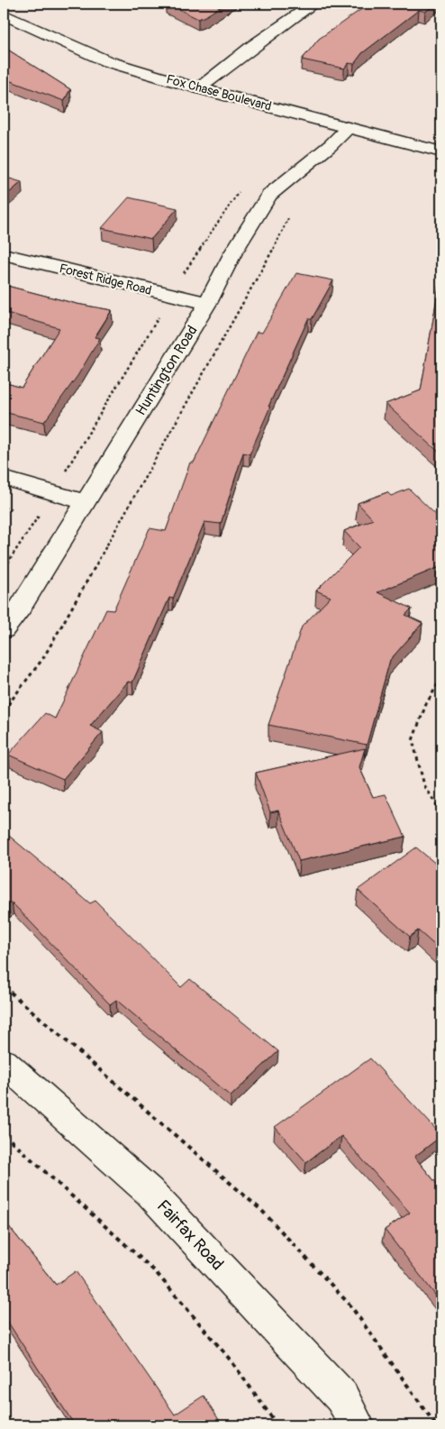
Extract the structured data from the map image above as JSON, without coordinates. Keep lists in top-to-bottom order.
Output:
{
  "streets": {
    "street": [
      "Fox Chase Boulevard",
      "Forest Ridge Road",
      "Huntington Road",
      "Fairfax Road"
    ]
  },
  "crossings": [
    ["Fox Chase Boulevard", "Huntington Road"],
    ["Forest Ridge Road", "Huntington Road"]
  ]
}
